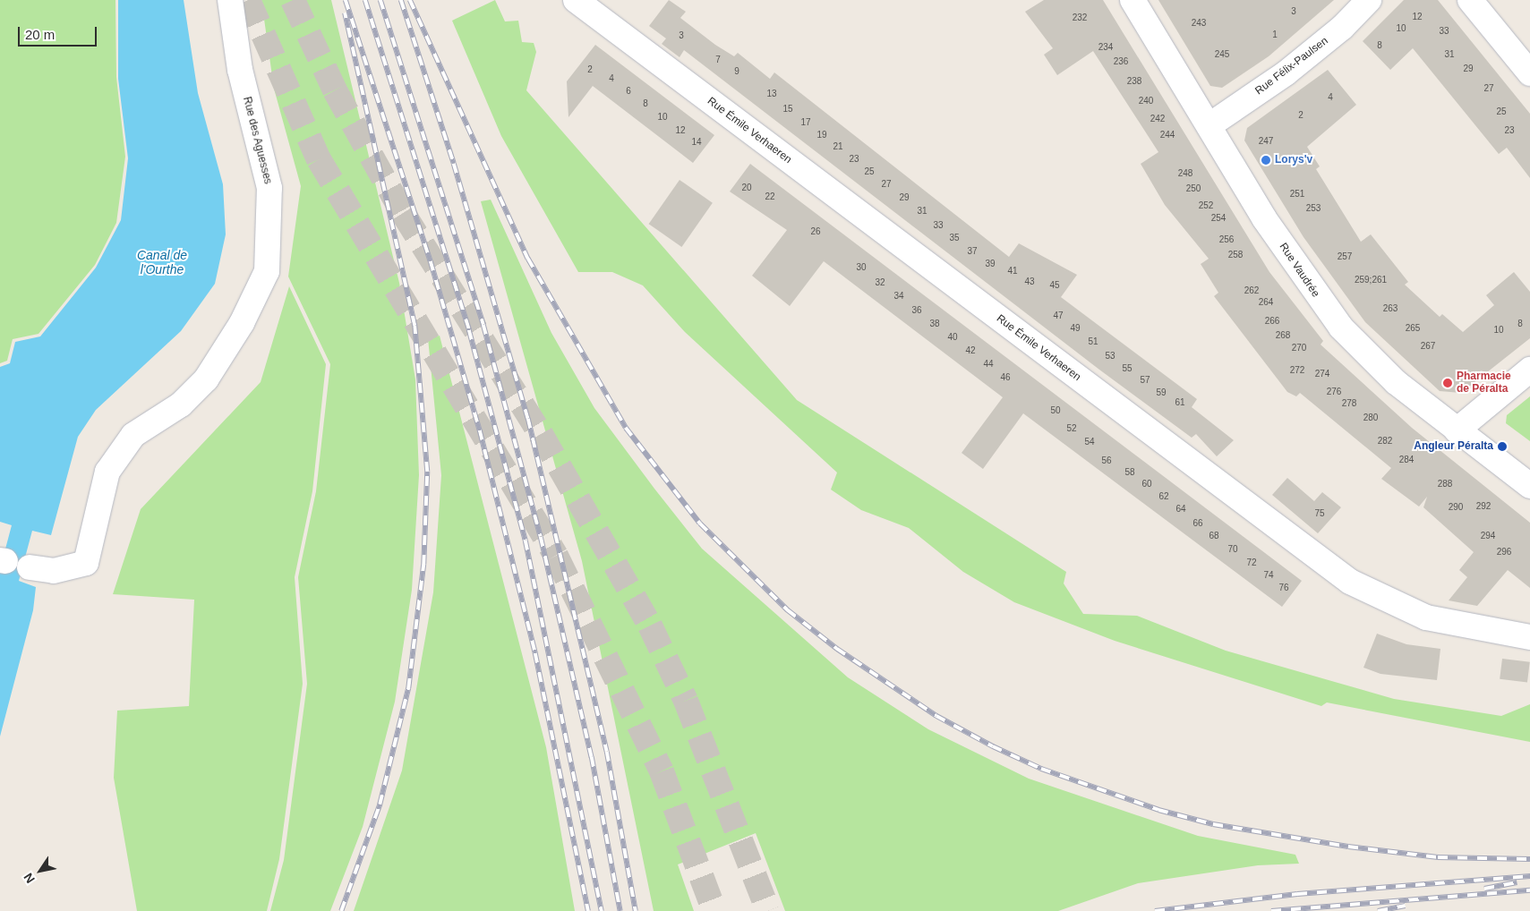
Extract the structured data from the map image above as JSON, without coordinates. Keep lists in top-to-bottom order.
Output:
{
  "streets": {
    "street": [
      "Rue Félix-Paulsen",
      "Rue Émile Verhaeren",
      "Rue des Aguesses",
      "Rue Vaudrée"
    ]
  },
  "crossings": [
    ["Rue Félix-Paulsen", "Rue Vaudrée"]
  ],
  "water": ["Canal de l'Ourthe"],
  "places": ["Lorys'v", "Pharmacie de Péralta", "Angleur Péralta"],
  "house_numbers": [
    "3",
    "12",
    "232",
    "243",
    "10",
    "33",
    "1",
    "3",
    "8",
    "234",
    "245",
    "31",
    "7",
    "236",
    "29",
    "2",
    "9",
    "4",
    "238",
    "27",
    "6",
    "13",
    "4",
    "240",
    "8",
    "15",
    "25",
    "2",
    "10",
    "242",
    "17",
    "12",
    "23",
    "19",
    "244",
    "247",
    "14",
    "21",
    "23",
    "25",
    "248",
    "27",
    "20",
    "250",
    "251",
    "22",
    "29",
    "252",
    "253",
    "31",
    "254",
    "33",
    "26",
    "35",
    "256",
    "37",
    "258",
    "257",
    "39",
    "30",
    "41",
    "259;261",
    "43",
    "32",
    "45",
    "262",
    "34",
    "264",
    "263",
    "36",
    "47",
    "266",
    "38",
    "8",
    "49",
    "265",
    "10",
    "268",
    "40",
    "51",
    "267",
    "270",
    "42",
    "53",
    "44",
    "55",
    "272",
    "274",
    "46",
    "57",
    "276",
    "59",
    "61",
    "278",
    "50",
    "280",
    "52",
    "282",
    "54",
    "284",
    "56",
    "58",
    "60",
    "288",
    "62",
    "292",
    "290",
    "64",
    "75",
    "66",
    "68",
    "294",
    "70",
    "296",
    "72",
    "74",
    "76"
  ],
  "scale_bar": "20 m",
  "north": "bottom left"
}
